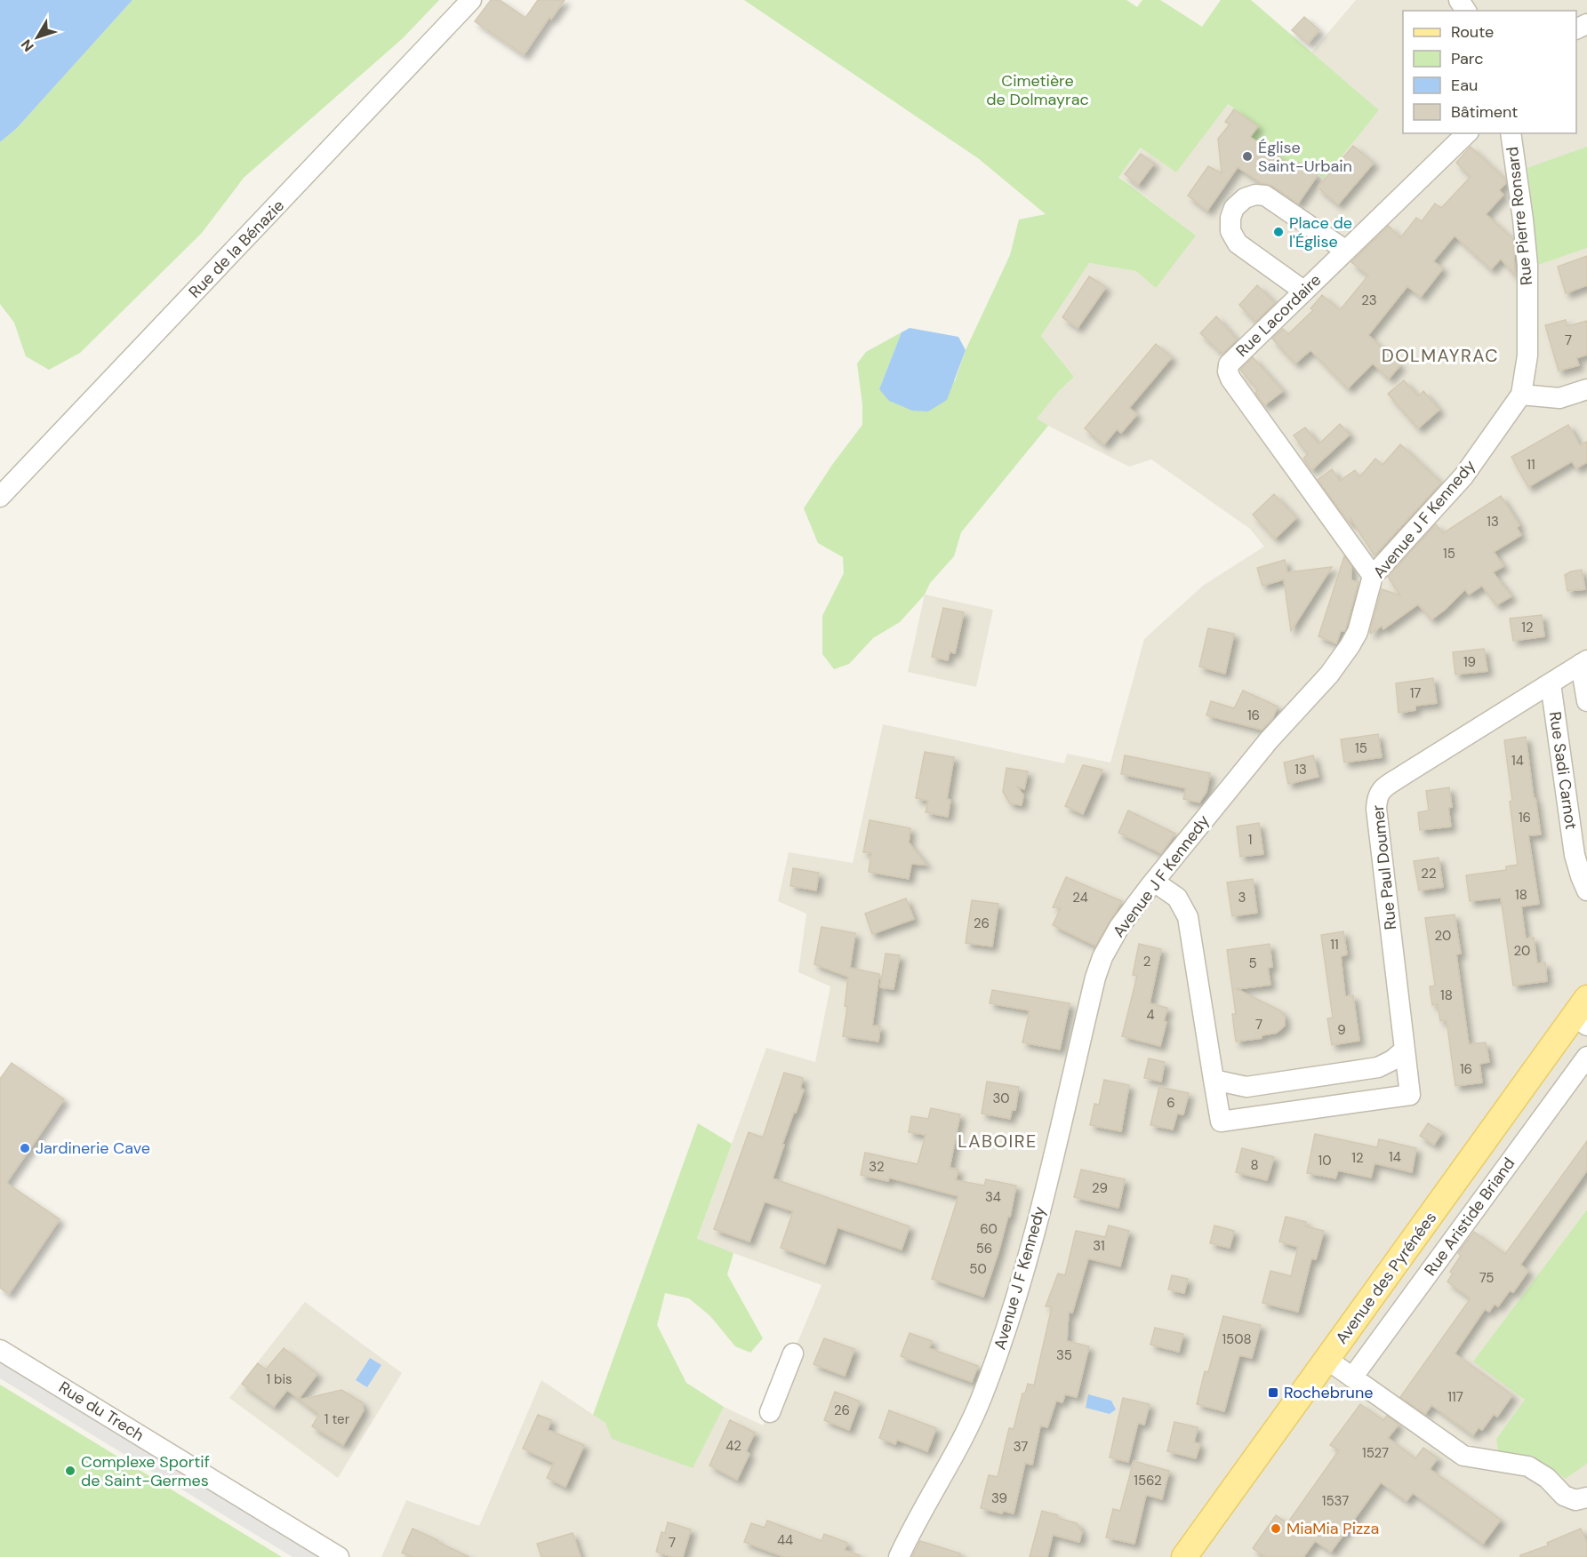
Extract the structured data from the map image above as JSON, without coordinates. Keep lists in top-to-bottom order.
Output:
{
  "streets": {
    "main road": ["Avenue des Pyrénées"],
    "street": [
      "Rue Pierre Ronsard",
      "Rue de la Bénazie",
      "Rue Lacordaire",
      "Avenue J F Kennedy",
      "Rue Sadi Carnot",
      "Rue Paul Doumer",
      "Rue Aristide Briand",
      "Rue du Trech"
    ]
  },
  "crossings": [
    ["Rue Pierre Ronsard", "Avenue J F Kennedy"],
    ["Rue Lacordaire", "Avenue J F Kennedy"],
    ["Avenue J F Kennedy", "Rue Paul Doumer"],
    ["Rue Sadi Carnot", "Rue Paul Doumer"]
  ],
  "districts": ["DOLMAYRAC", "LABOIRE"],
  "parks": ["Cimetière de Dolmayrac"],
  "places": {
    "other": [
      "Église Saint-Urbain",
      "Place de l'Église",
      "Jardinerie Cave",
      "Complexe Sportif de Saint-Germes",
      "MiaMia Pizza"
    ],
    "transit": ["Rochebrune"]
  },
  "house_numbers": [
    "23",
    "7",
    "11",
    "13",
    "15",
    "12",
    "19",
    "17",
    "16",
    "15",
    "14",
    "13",
    "16",
    "1",
    "22",
    "18",
    "24",
    "3",
    "26",
    "20",
    "11",
    "20",
    "2",
    "5",
    "18",
    "4",
    "7",
    "9",
    "16",
    "30",
    "6",
    "14",
    "12",
    "10",
    "8",
    "32",
    "29",
    "34",
    "60",
    "31",
    "56",
    "50",
    "75",
    "1508",
    "35",
    "1 bis",
    "117",
    "26",
    "1 ter",
    "42",
    "37",
    "1527",
    "1562",
    "39",
    "1537",
    "44",
    "7"
  ],
  "legend": [
    "Route",
    "Parc",
    "Eau",
    "Bâtiment"
  ],
  "north": "bottom left"
}
